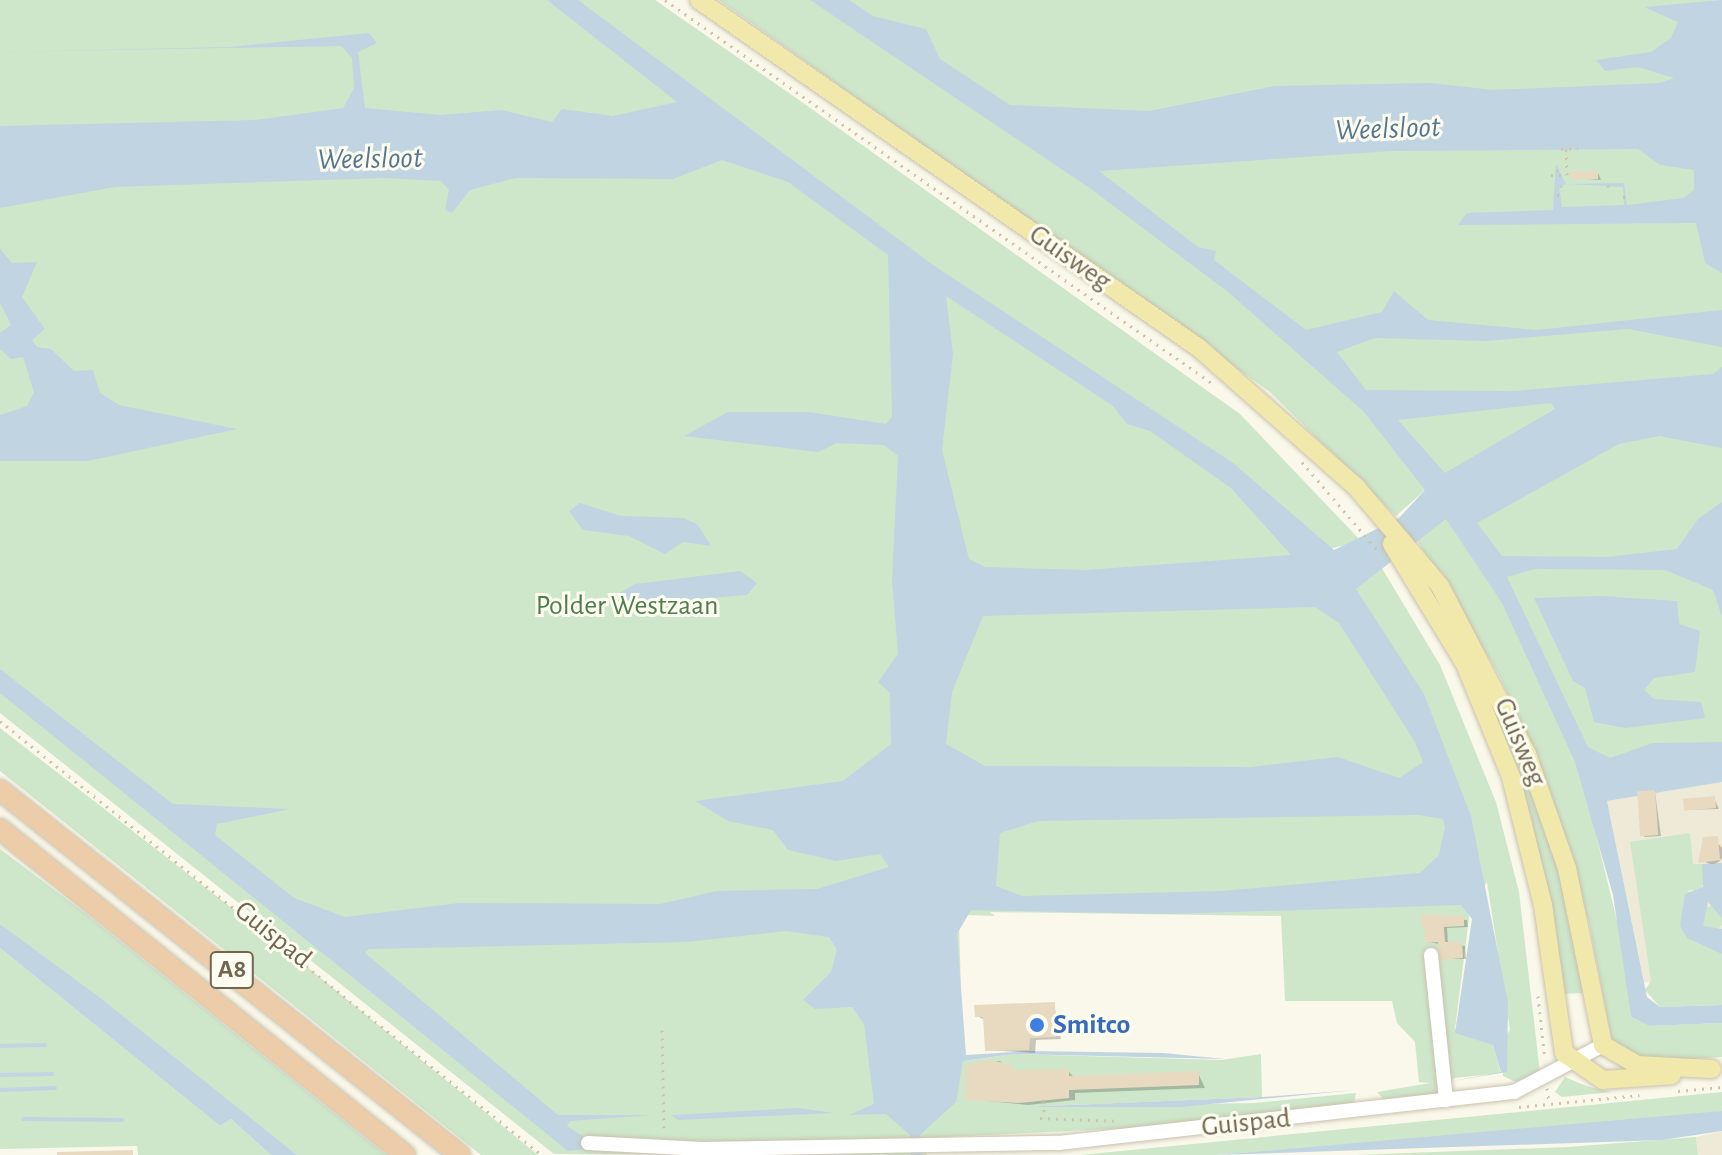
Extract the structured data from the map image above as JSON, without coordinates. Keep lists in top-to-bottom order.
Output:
{
  "streets": {
    "highway": ["A8"],
    "main road": ["Guisweg"],
    "street": ["Guispad"]
  },
  "crossings": [
    ["Guisweg", "Guispad"]
  ],
  "water": ["Weelsloot"],
  "parks": ["Polder Westzaan"],
  "places": ["Smitco"]
}
